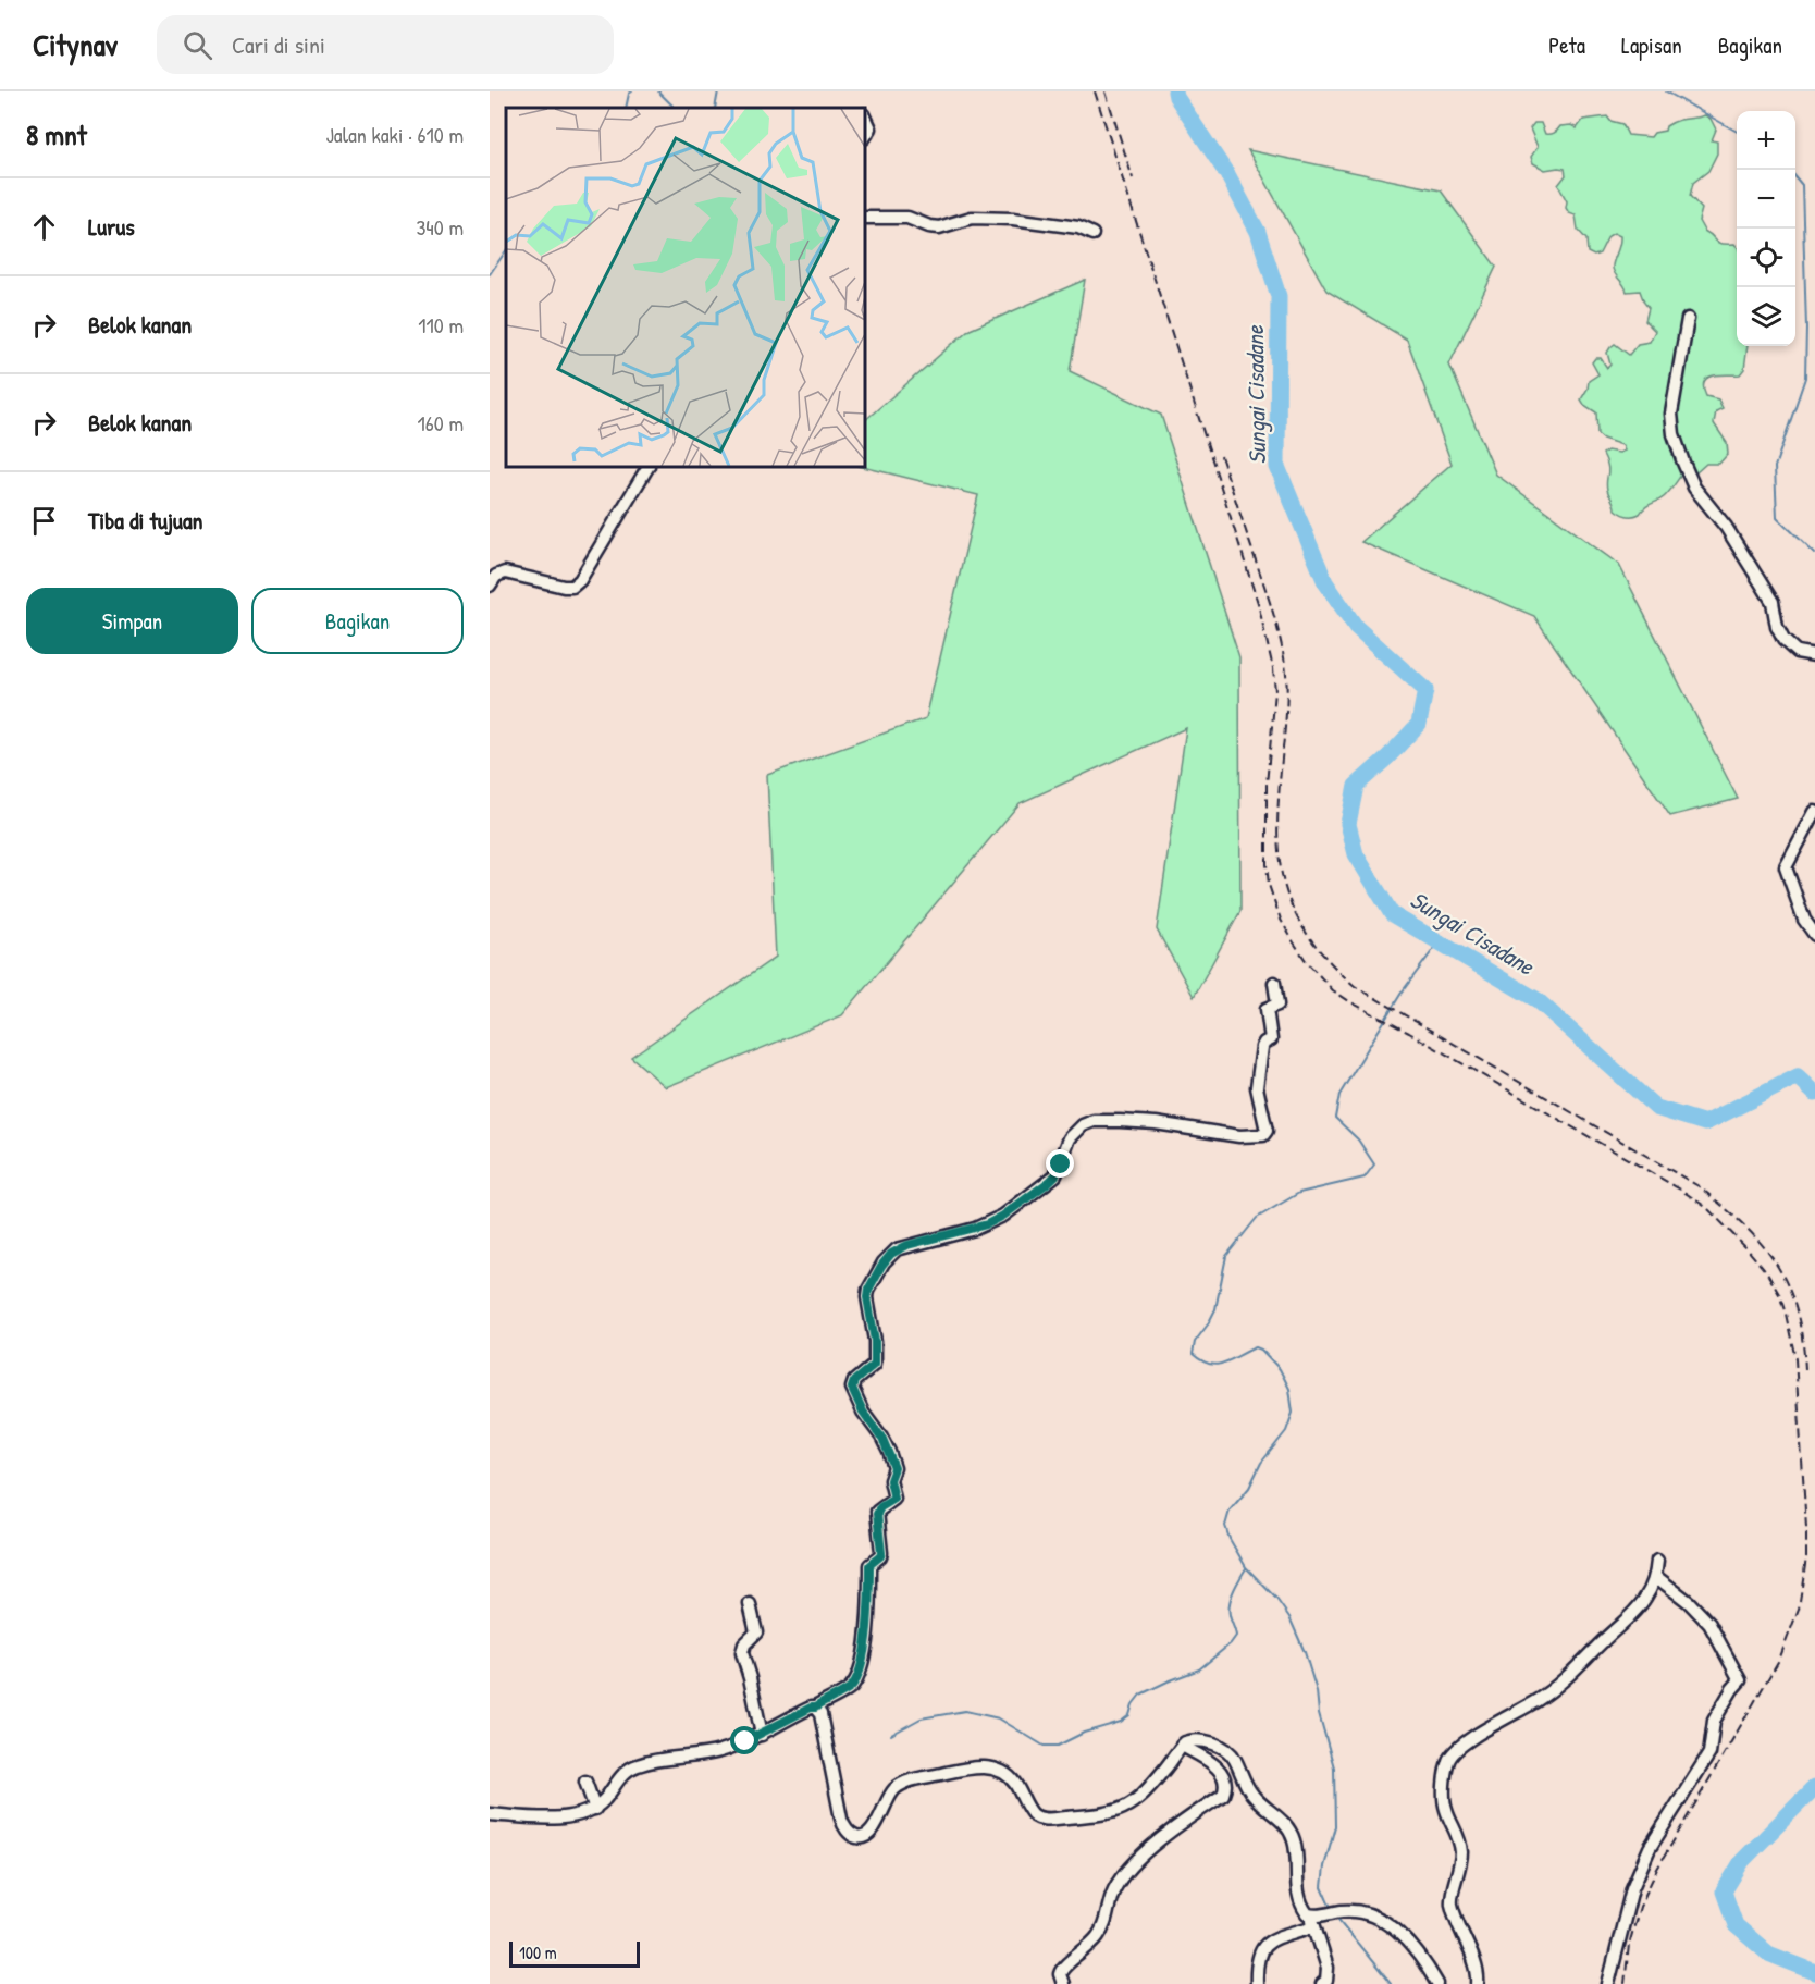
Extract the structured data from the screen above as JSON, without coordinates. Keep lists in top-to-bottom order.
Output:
{
  "water": ["Sungai Cisadane"],
  "scale_bar": "100 m",
  "page": {
    "header": "Citynav",
    "search": "Cari di sini",
    "nav": ["Peta", "Lapisan", "Bagikan"],
    "heading": ["8 mnt", "Jalan kaki · 610 m"],
    "map_buttons": ["+", "−"],
    "list": [
      ["Lurus", "340 m"],
      ["Belok kanan", "110 m"],
      ["Belok kanan", "160 m"],
      "Tiba di tujuan"
    ],
    "buttons": ["Simpan", "Bagikan"],
    "scale": "100 m"
  }
}
